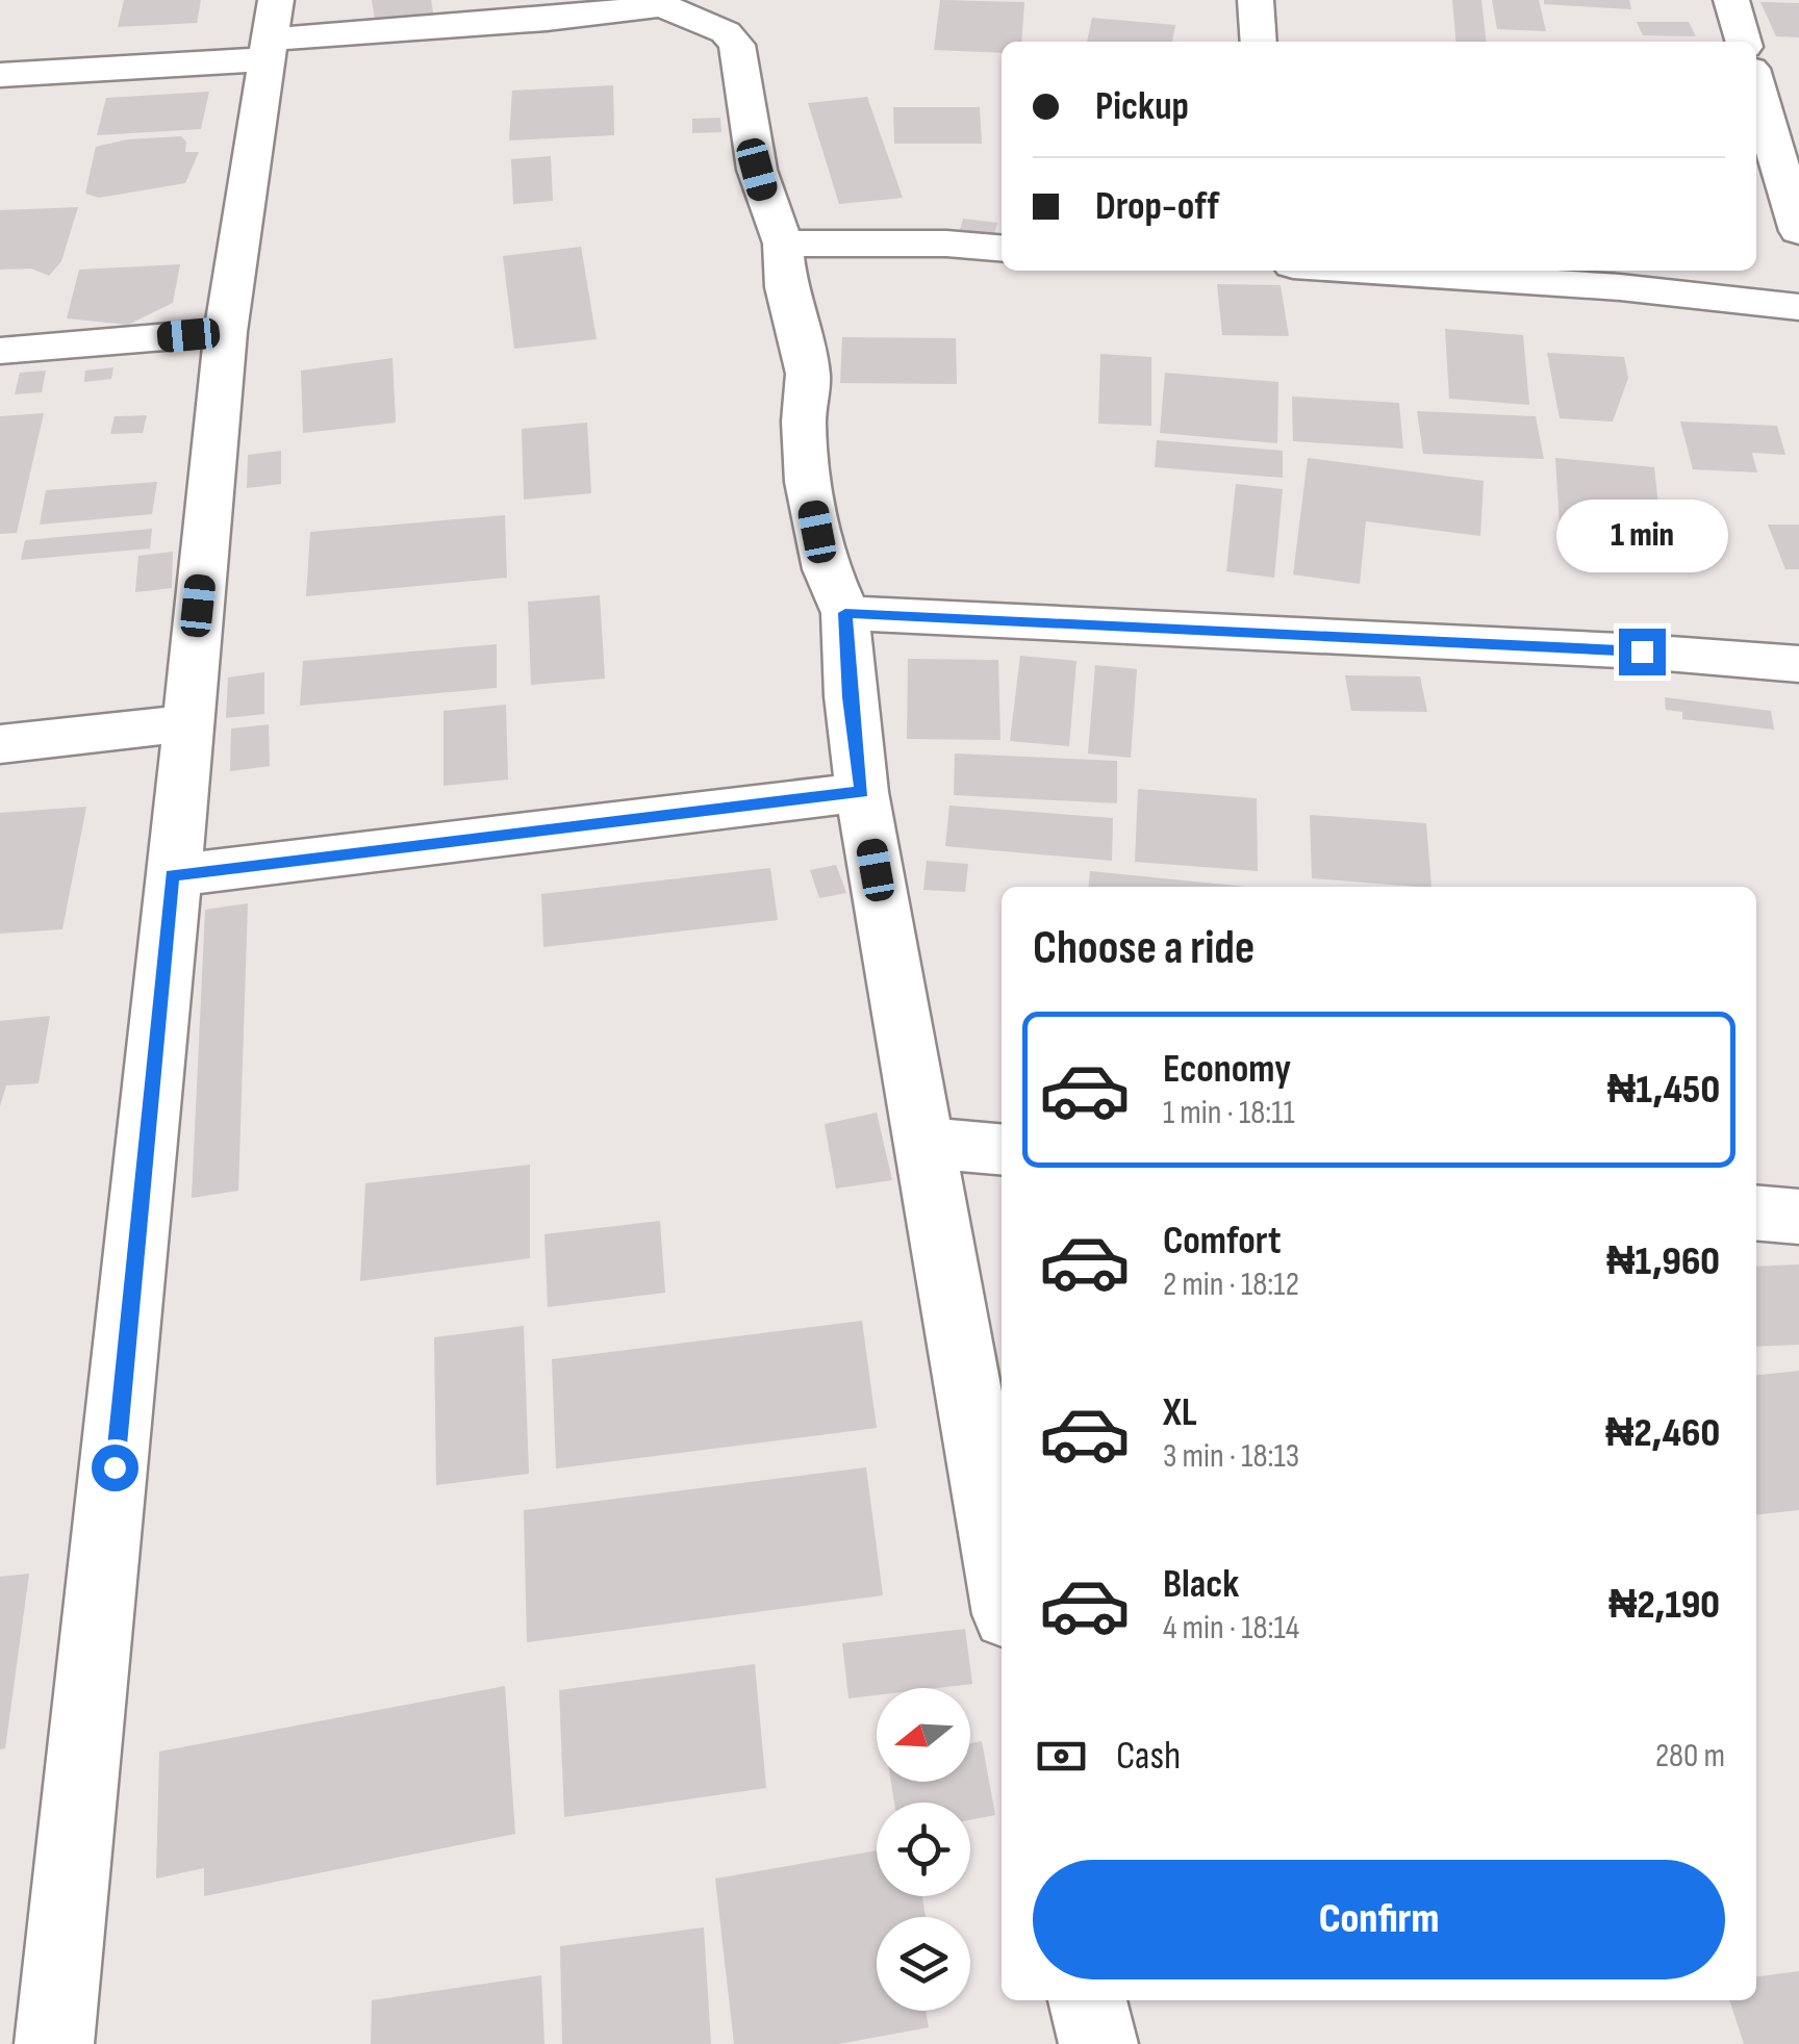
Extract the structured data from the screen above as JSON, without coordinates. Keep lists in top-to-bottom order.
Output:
{
  "north": "left",
  "page": {
    "banner": ["Pickup", "Drop-off"],
    "bubble": "1 min",
    "heading": "Choose a ride",
    "list": [
      {
        "name": "Economy",
        "note": "1 min · 18:11",
        "value": "₦1,450"
      },
      {
        "name": "Comfort",
        "note": "2 min · 18:12",
        "value": "₦1,960"
      },
      {
        "name": "XL",
        "note": "3 min · 18:13",
        "value": "₦2,460"
      },
      {
        "name": "Black",
        "note": "4 min · 18:14",
        "value": "₦2,190"
      }
    ],
    "pay": ["Cash", "280 m"],
    "buttons": "Confirm"
  }
}
